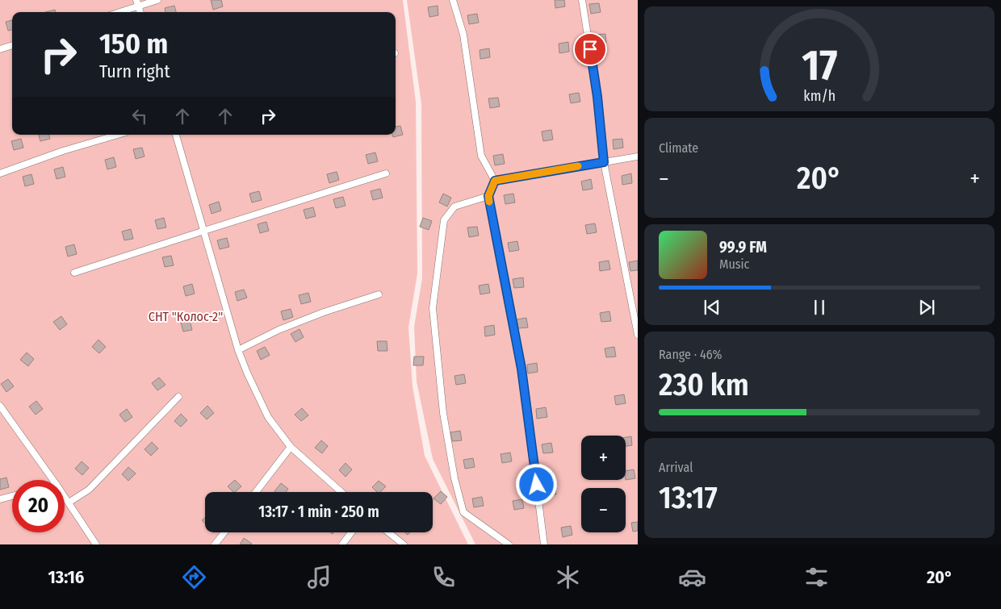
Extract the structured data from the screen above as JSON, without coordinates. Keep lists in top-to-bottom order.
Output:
{
  "parks": ["СНТ \"Колос-2\""],
  "page": {
    "turn": ["150 m", "Turn right"],
    "tile": [
      "Climate",
      ["Range · 46%", "230 km"],
      ["Arrival", "13:17"]
    ],
    "heat": ["−", "20°", "+"],
    "song": ["99.9 FM", "Music"],
    "map_buttons": ["+", "−"],
    "limit": "20",
    "trip": "13:17 · 1 min · 250 m",
    "tabs": ["13:16", "20°"],
    "gauge": ["17", "km/h"]
  }
}
